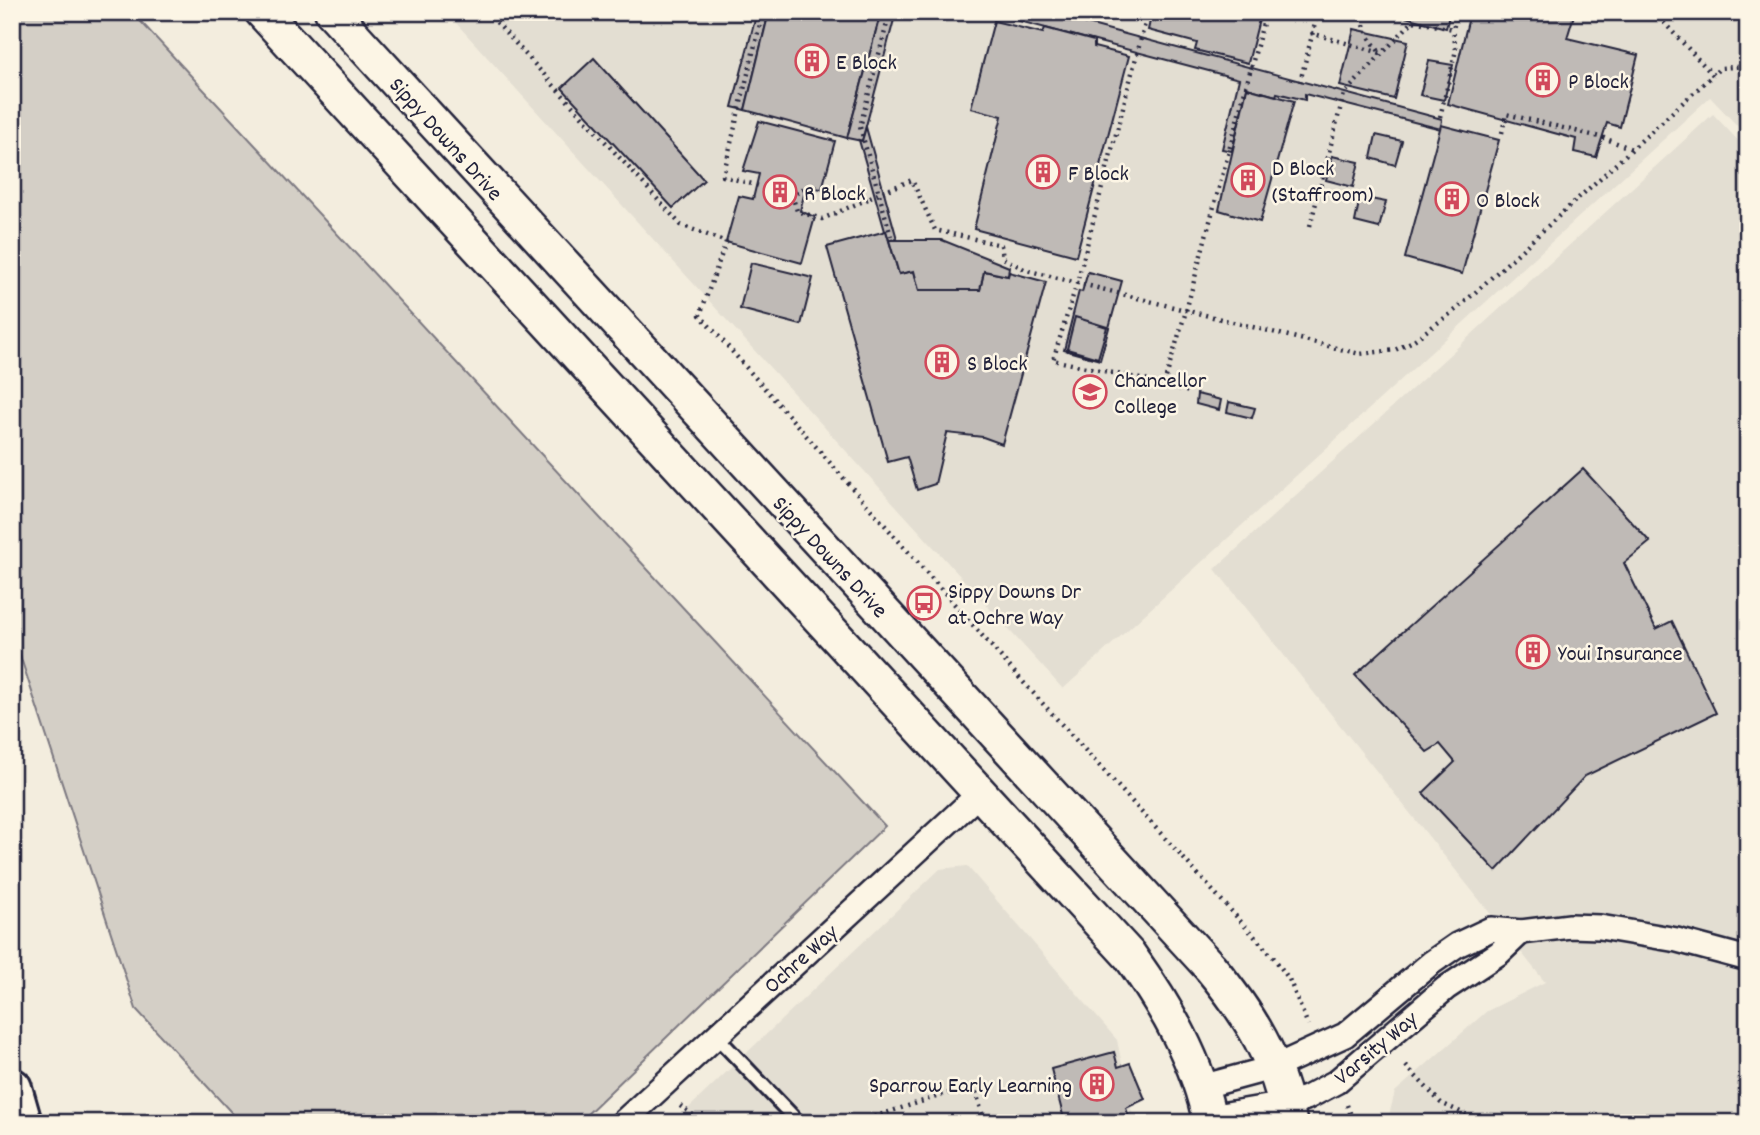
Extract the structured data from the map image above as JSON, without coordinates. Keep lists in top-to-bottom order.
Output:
{
  "streets": {
    "main road": ["Sippy Downs Drive"],
    "street": ["Ochre Way", "Varsity Way"]
  },
  "crossings": [
    ["Sippy Downs Drive", "Varsity Way"]
  ],
  "places": {
    "building": [
      "E Block",
      "P Block",
      "F Block",
      "D Block (Staffroom)",
      "R Block",
      "O Block",
      "S Block",
      "Youi Insurance",
      "Sparrow Early Learning"
    ],
    "school or university": ["Chancellor College"],
    "bus stop": ["Sippy Downs Dr at Ochre Way"]
  }
}
